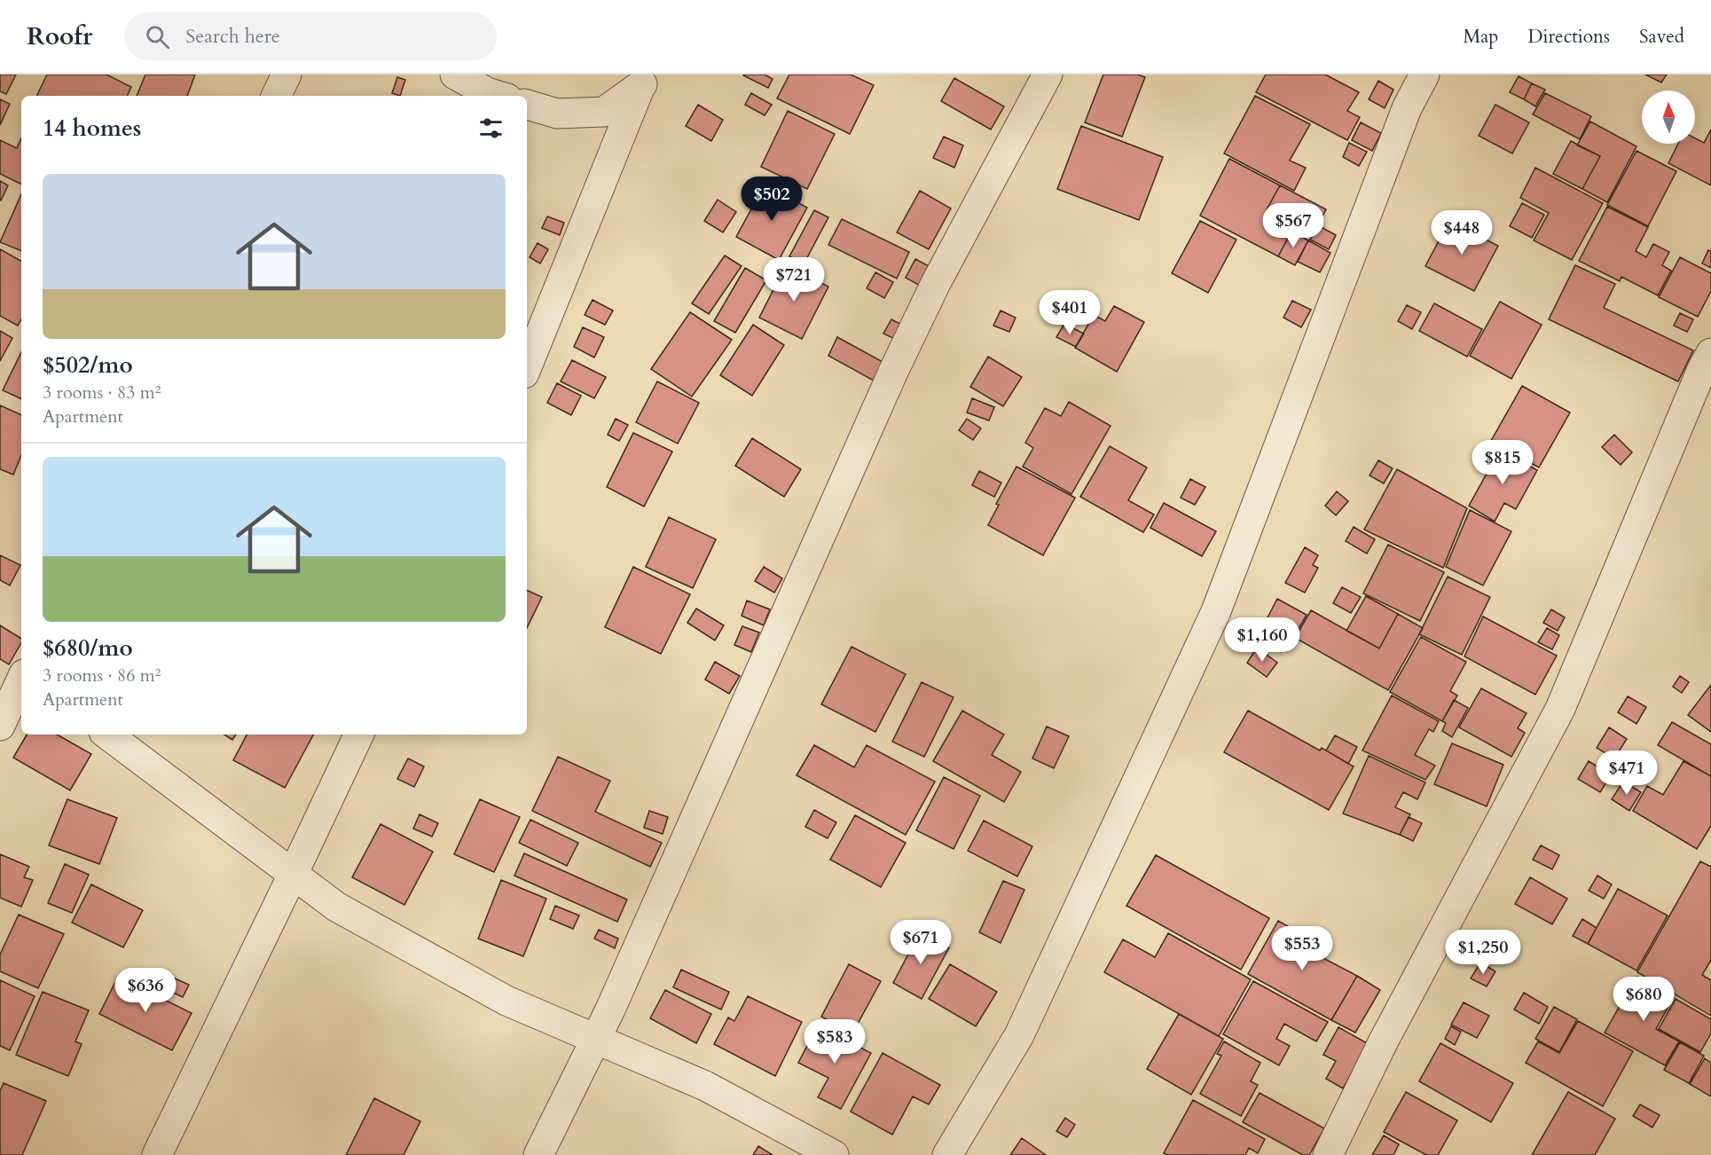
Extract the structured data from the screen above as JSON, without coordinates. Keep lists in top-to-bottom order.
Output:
{
  "north": "top",
  "page": {
    "header": "Roofr",
    "search": "Search here",
    "nav": ["Map", "Directions", "Saved"],
    "heading": "14 homes",
    "list": [
      {
        "name": "$502/mo",
        "note": "3 rooms · 83 m² · Apartment"
      },
      {
        "name": "$680/mo",
        "note": "3 rooms · 86 m² · Apartment"
      }
    ],
    "price": [
      "$502",
      "$567",
      "$448",
      "$721",
      "$401",
      "$815",
      "$1,160",
      "$471",
      "$671",
      "$553",
      "$1,250",
      "$636",
      "$680",
      "$583"
    ]
  }
}
